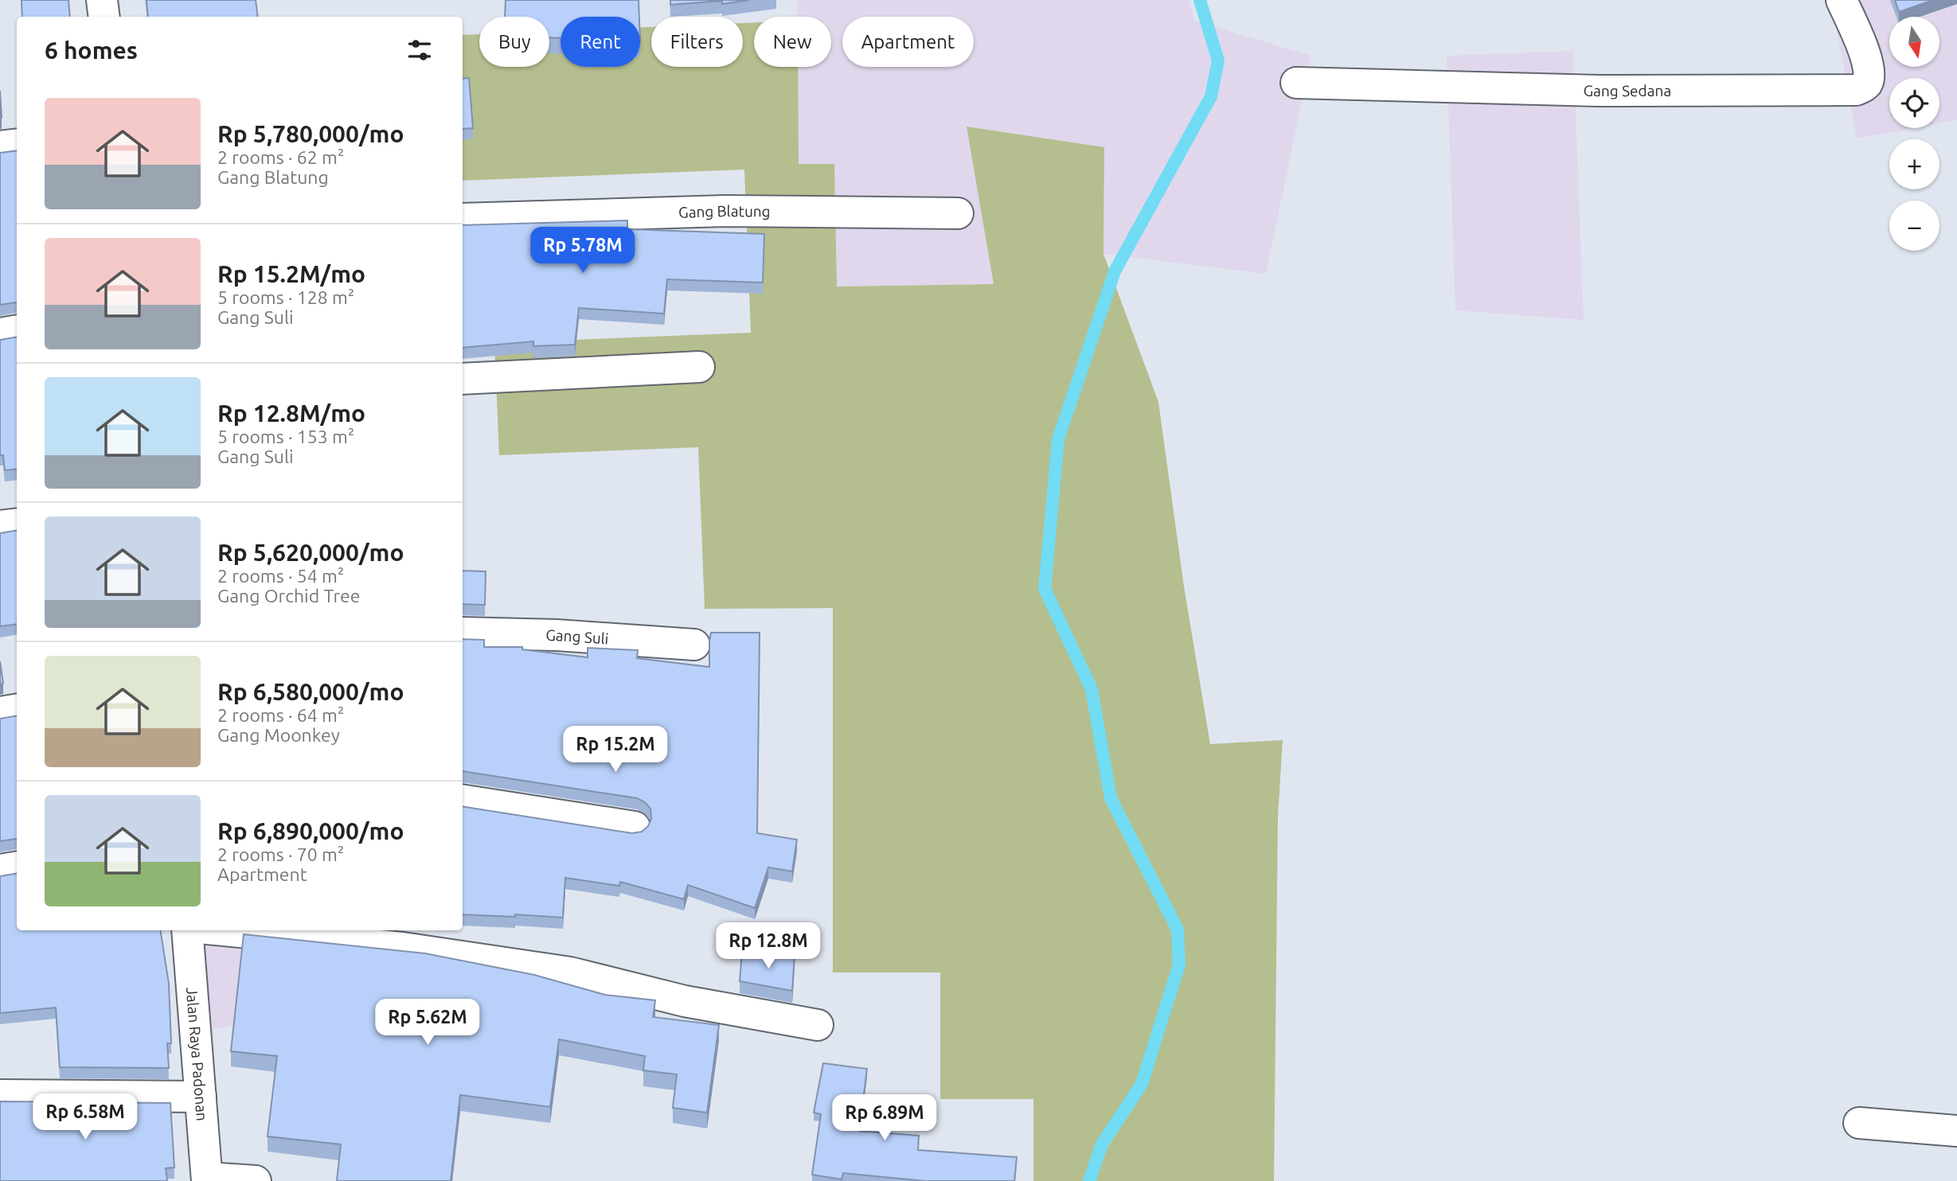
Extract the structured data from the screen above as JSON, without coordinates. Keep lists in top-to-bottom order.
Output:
{
  "streets": {
    "street": [
      "Gang Sedana",
      "Gang Blatung",
      "Gang Suli",
      "Jalan Raya Padonan"
    ]
  },
  "north": "bottom",
  "page": {
    "map_buttons": ["+", "−"],
    "chip": [
      "Buy",
      "Rent",
      "Filters",
      "New",
      "Apartment"
    ],
    "heading": "6 homes",
    "list": [
      {
        "name": "Rp 5,780,000/mo",
        "note": "2 rooms · 62 m² · Gang Blatung"
      },
      {
        "name": "Rp 15.2M/mo",
        "note": "5 rooms · 128 m² · Gang Suli"
      },
      {
        "name": "Rp 12.8M/mo",
        "note": "5 rooms · 153 m² · Gang Suli"
      },
      {
        "name": "Rp 5,620,000/mo",
        "note": "2 rooms · 54 m² · Gang Orchid Tree"
      },
      {
        "name": "Rp 6,580,000/mo",
        "note": "2 rooms · 64 m² · Gang Moonkey"
      },
      {
        "name": "Rp 6,890,000/mo",
        "note": "2 rooms · 70 m² · Apartment"
      }
    ],
    "price": [
      "Rp 5.78M",
      "Rp 15.2M",
      "Rp 12.8M",
      "Rp 5.62M",
      "Rp 6.58M",
      "Rp 6.89M"
    ]
  }
}
